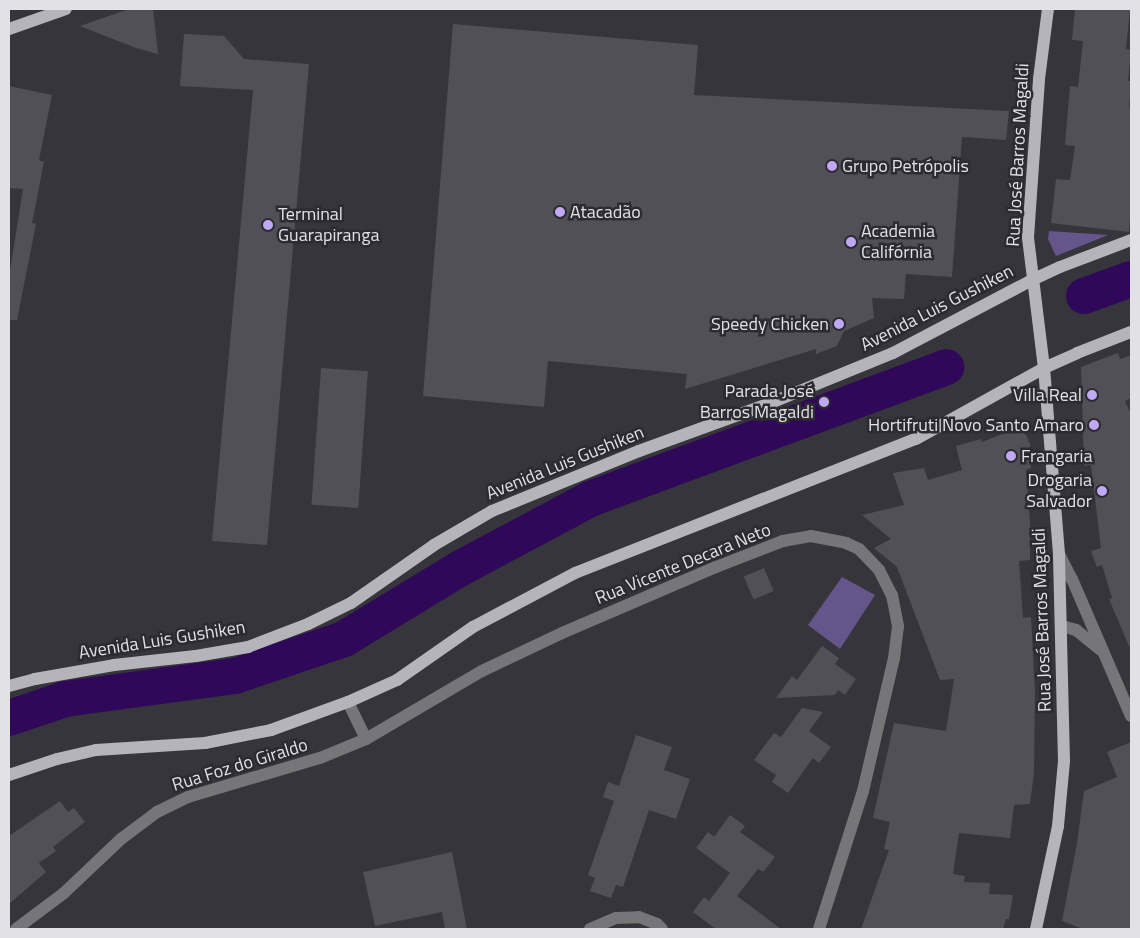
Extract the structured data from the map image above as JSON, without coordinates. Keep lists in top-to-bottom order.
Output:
{
  "streets": {
    "main road": ["Rua José Barros Magaldi", "Avenida Luis Gushiken"],
    "street": ["Rua Vicente Decara Neto", "Rua Foz do Giraldo"]
  },
  "crossings": [
    ["Rua José Barros Magaldi", "Avenida Luis Gushiken"],
    ["Rua Vicente Decara Neto", "Rua Foz do Giraldo"]
  ],
  "places": [
    "Grupo Petrópolis",
    "Atacadão",
    "Terminal Guarapiranga",
    "Academia Califórnia",
    "Speedy Chicken",
    "Villa Real",
    "Parada José Barros Magaldi",
    "Hortifruti Novo Santo Amaro",
    "Frangaria",
    "Drogaria Salvador"
  ]
}
